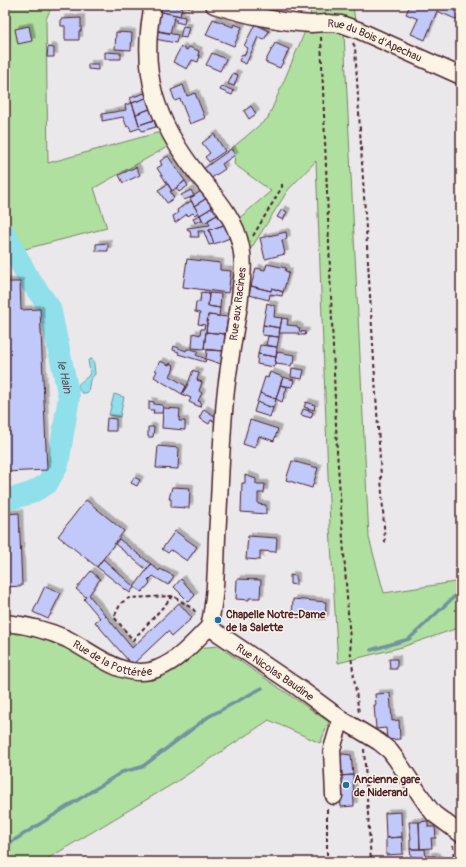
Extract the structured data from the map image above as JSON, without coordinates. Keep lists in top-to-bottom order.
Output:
{
  "streets": {
    "street": [
      "Rue du Bois d'Apechau",
      "Rue aux Racines",
      "Rue de la Pottérée",
      "Rue Nicolas Baudine"
    ]
  },
  "crossings": [
    ["Rue aux Racines", "Rue de la Pottérée"],
    ["Rue aux Racines", "Rue Nicolas Baudine"],
    ["Rue de la Pottérée", "Rue Nicolas Baudine"]
  ],
  "water": ["le Hain"],
  "places": ["Chapelle Notre-Dame de la Salette", "Ancienne gare de Niderand"]
}
